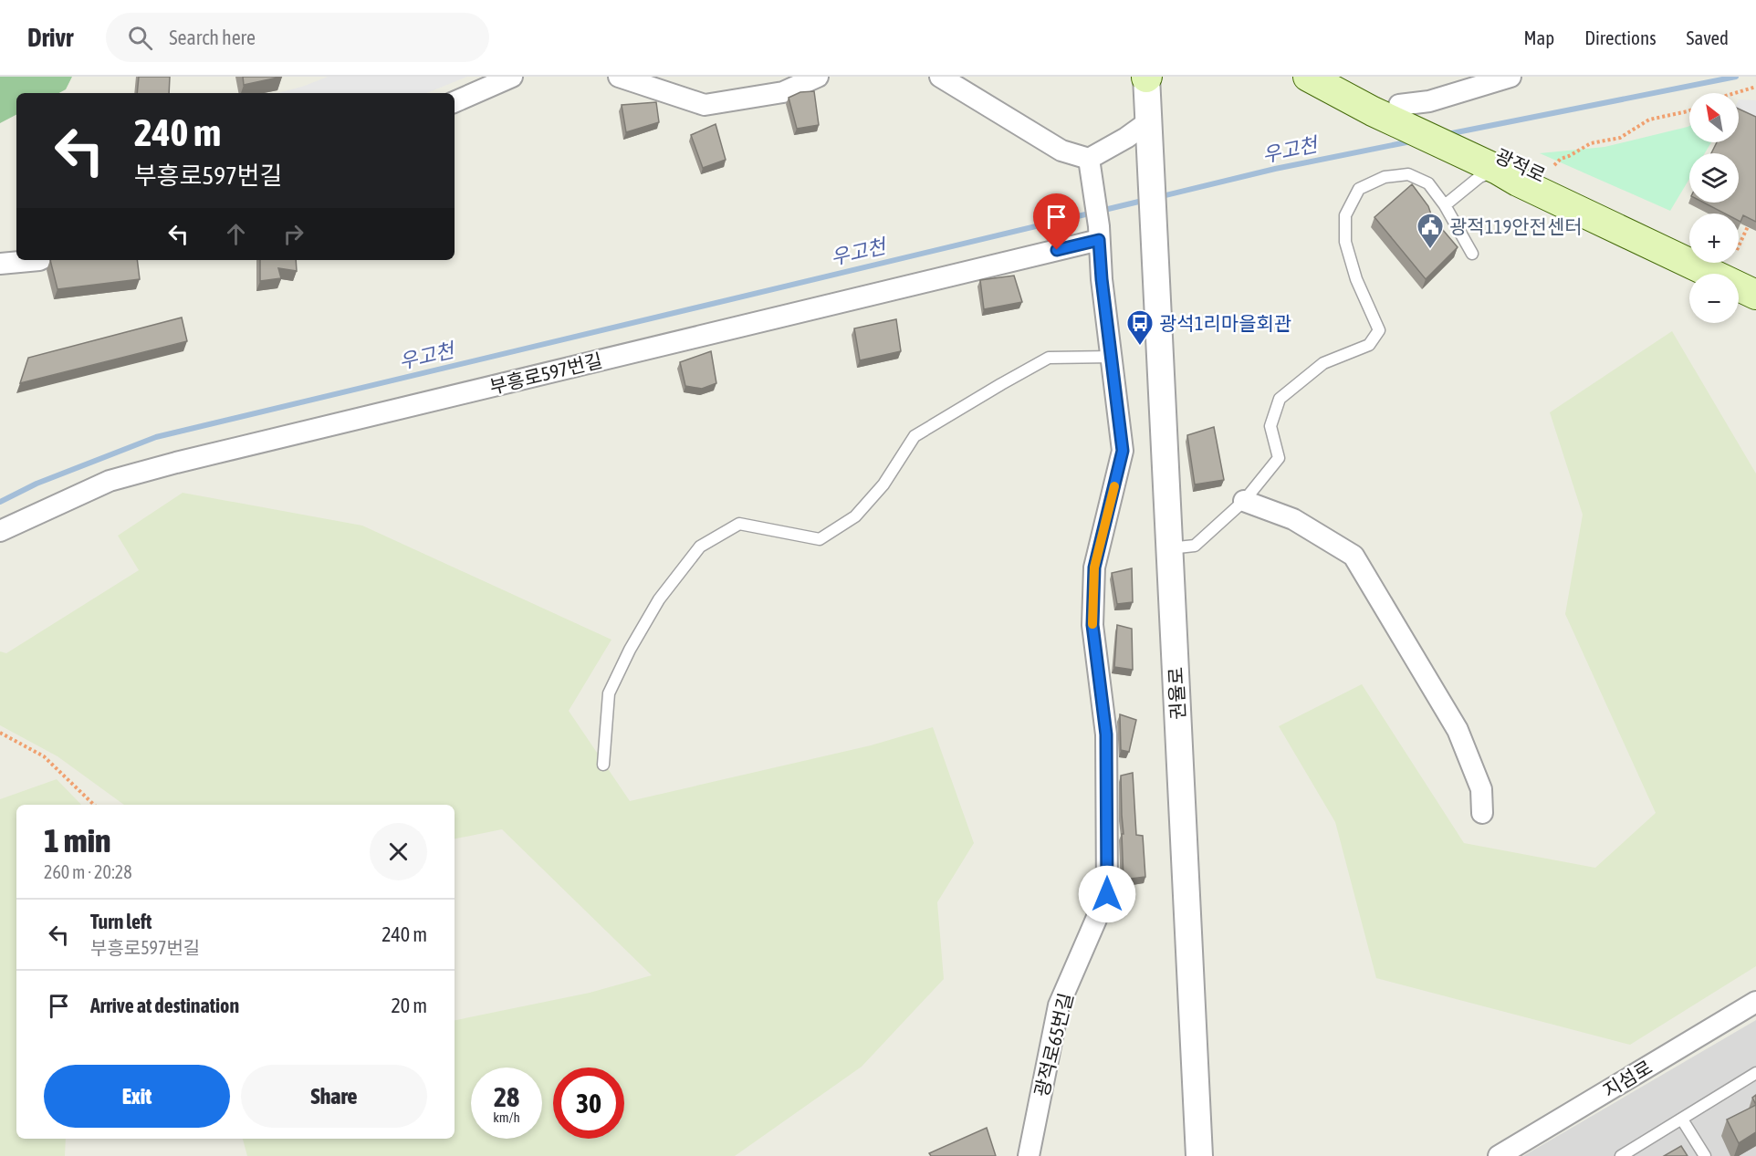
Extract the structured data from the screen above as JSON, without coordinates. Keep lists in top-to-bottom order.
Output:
{
  "streets": {
    "main road": ["광적로"],
    "street": [
      "부흥로597번길",
      "권율로",
      "광적로65번길",
      "지섬로"
    ]
  },
  "crossings": [
    ["부흥로597번길", "광적로65번길"]
  ],
  "water": ["우고천"],
  "places": {
    "public building": ["광적119안전센터"],
    "bus stop": ["광석1리마을회관"]
  },
  "north": "top left",
  "page": {
    "header": "Drivr",
    "search": "Search here",
    "nav": ["Map", "Directions", "Saved"],
    "map_buttons": ["+", "−"],
    "turn": ["240 m", "부흥로597번길"],
    "heading": ["1 min", "260 m · 20:28"],
    "list": [
      {
        "name": "Turn left",
        "note": "부흥로597번길",
        "value": "240 m"
      },
      {
        "name": "Arrive at destination",
        "value": "20 m"
      }
    ],
    "buttons": ["Exit", "Share"],
    "speed": "28 km/h",
    "limit": "30"
  }
}
